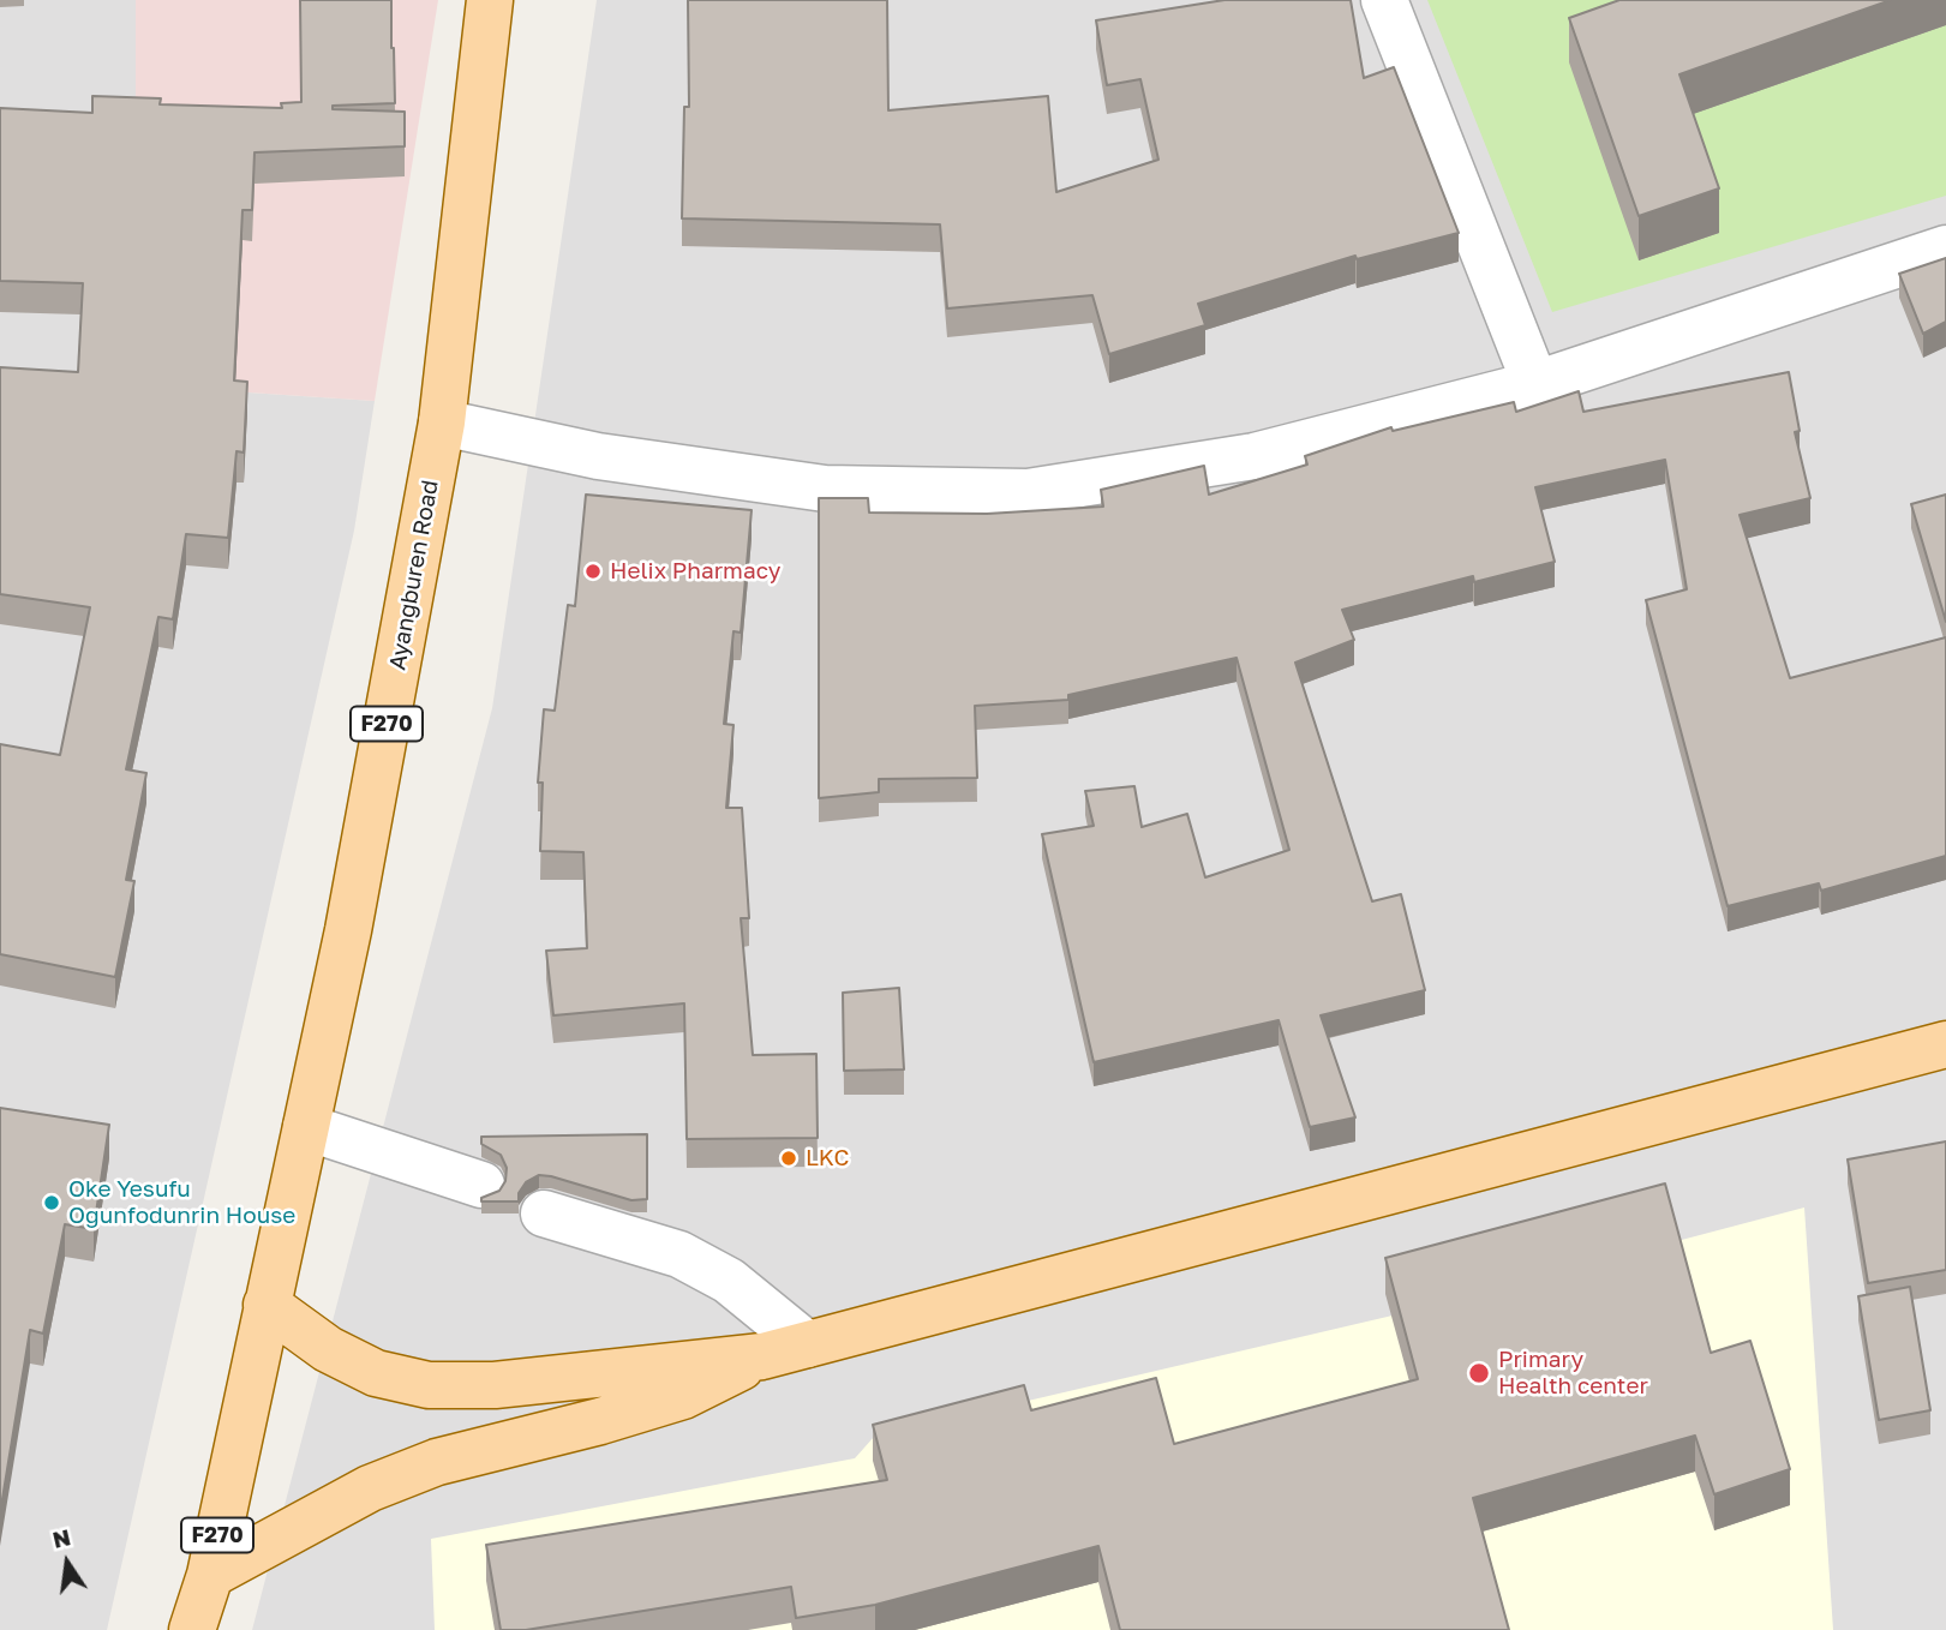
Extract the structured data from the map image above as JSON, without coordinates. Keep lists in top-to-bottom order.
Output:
{
  "streets": {
    "main road": ["Ayangburen Road", "F270"]
  },
  "crossings": [
    ["Ayangburen Road", "F270"]
  ],
  "places": [
    "Helix Pharmacy",
    "LKC",
    "Oke Yesufu Ogunfodunrin House",
    "Primary Health center"
  ],
  "north": "top"
}
